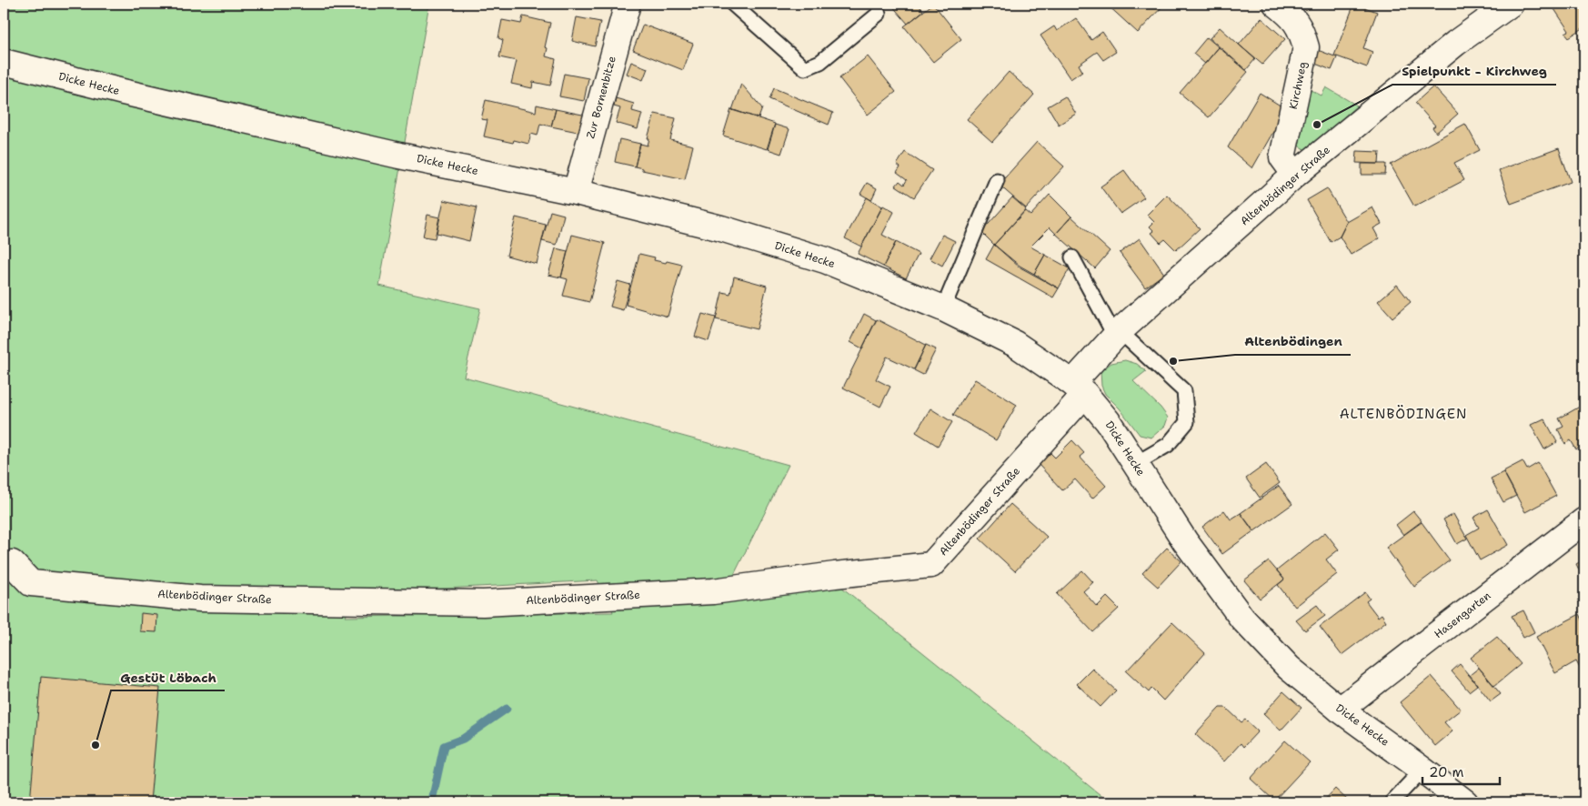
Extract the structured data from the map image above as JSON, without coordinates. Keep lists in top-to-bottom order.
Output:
{
  "streets": {
    "street": [
      "Dicke Hecke",
      "Kirchweg",
      "Zur Bornenbitze",
      "Altenbödinger Straße",
      "Hasengarten"
    ]
  },
  "crossings": [
    ["Dicke Hecke", "Zur Bornenbitze"],
    ["Dicke Hecke", "Altenbödinger Straße"],
    ["Dicke Hecke", "Hasengarten"],
    ["Kirchweg", "Altenbödinger Straße"]
  ],
  "districts": ["ALTENBÖDINGEN"],
  "places": ["Spielpunkt - Kirchweg", "Altenbödingen", "Gestüt Löbach"],
  "scale_bar": "20 m"
}
